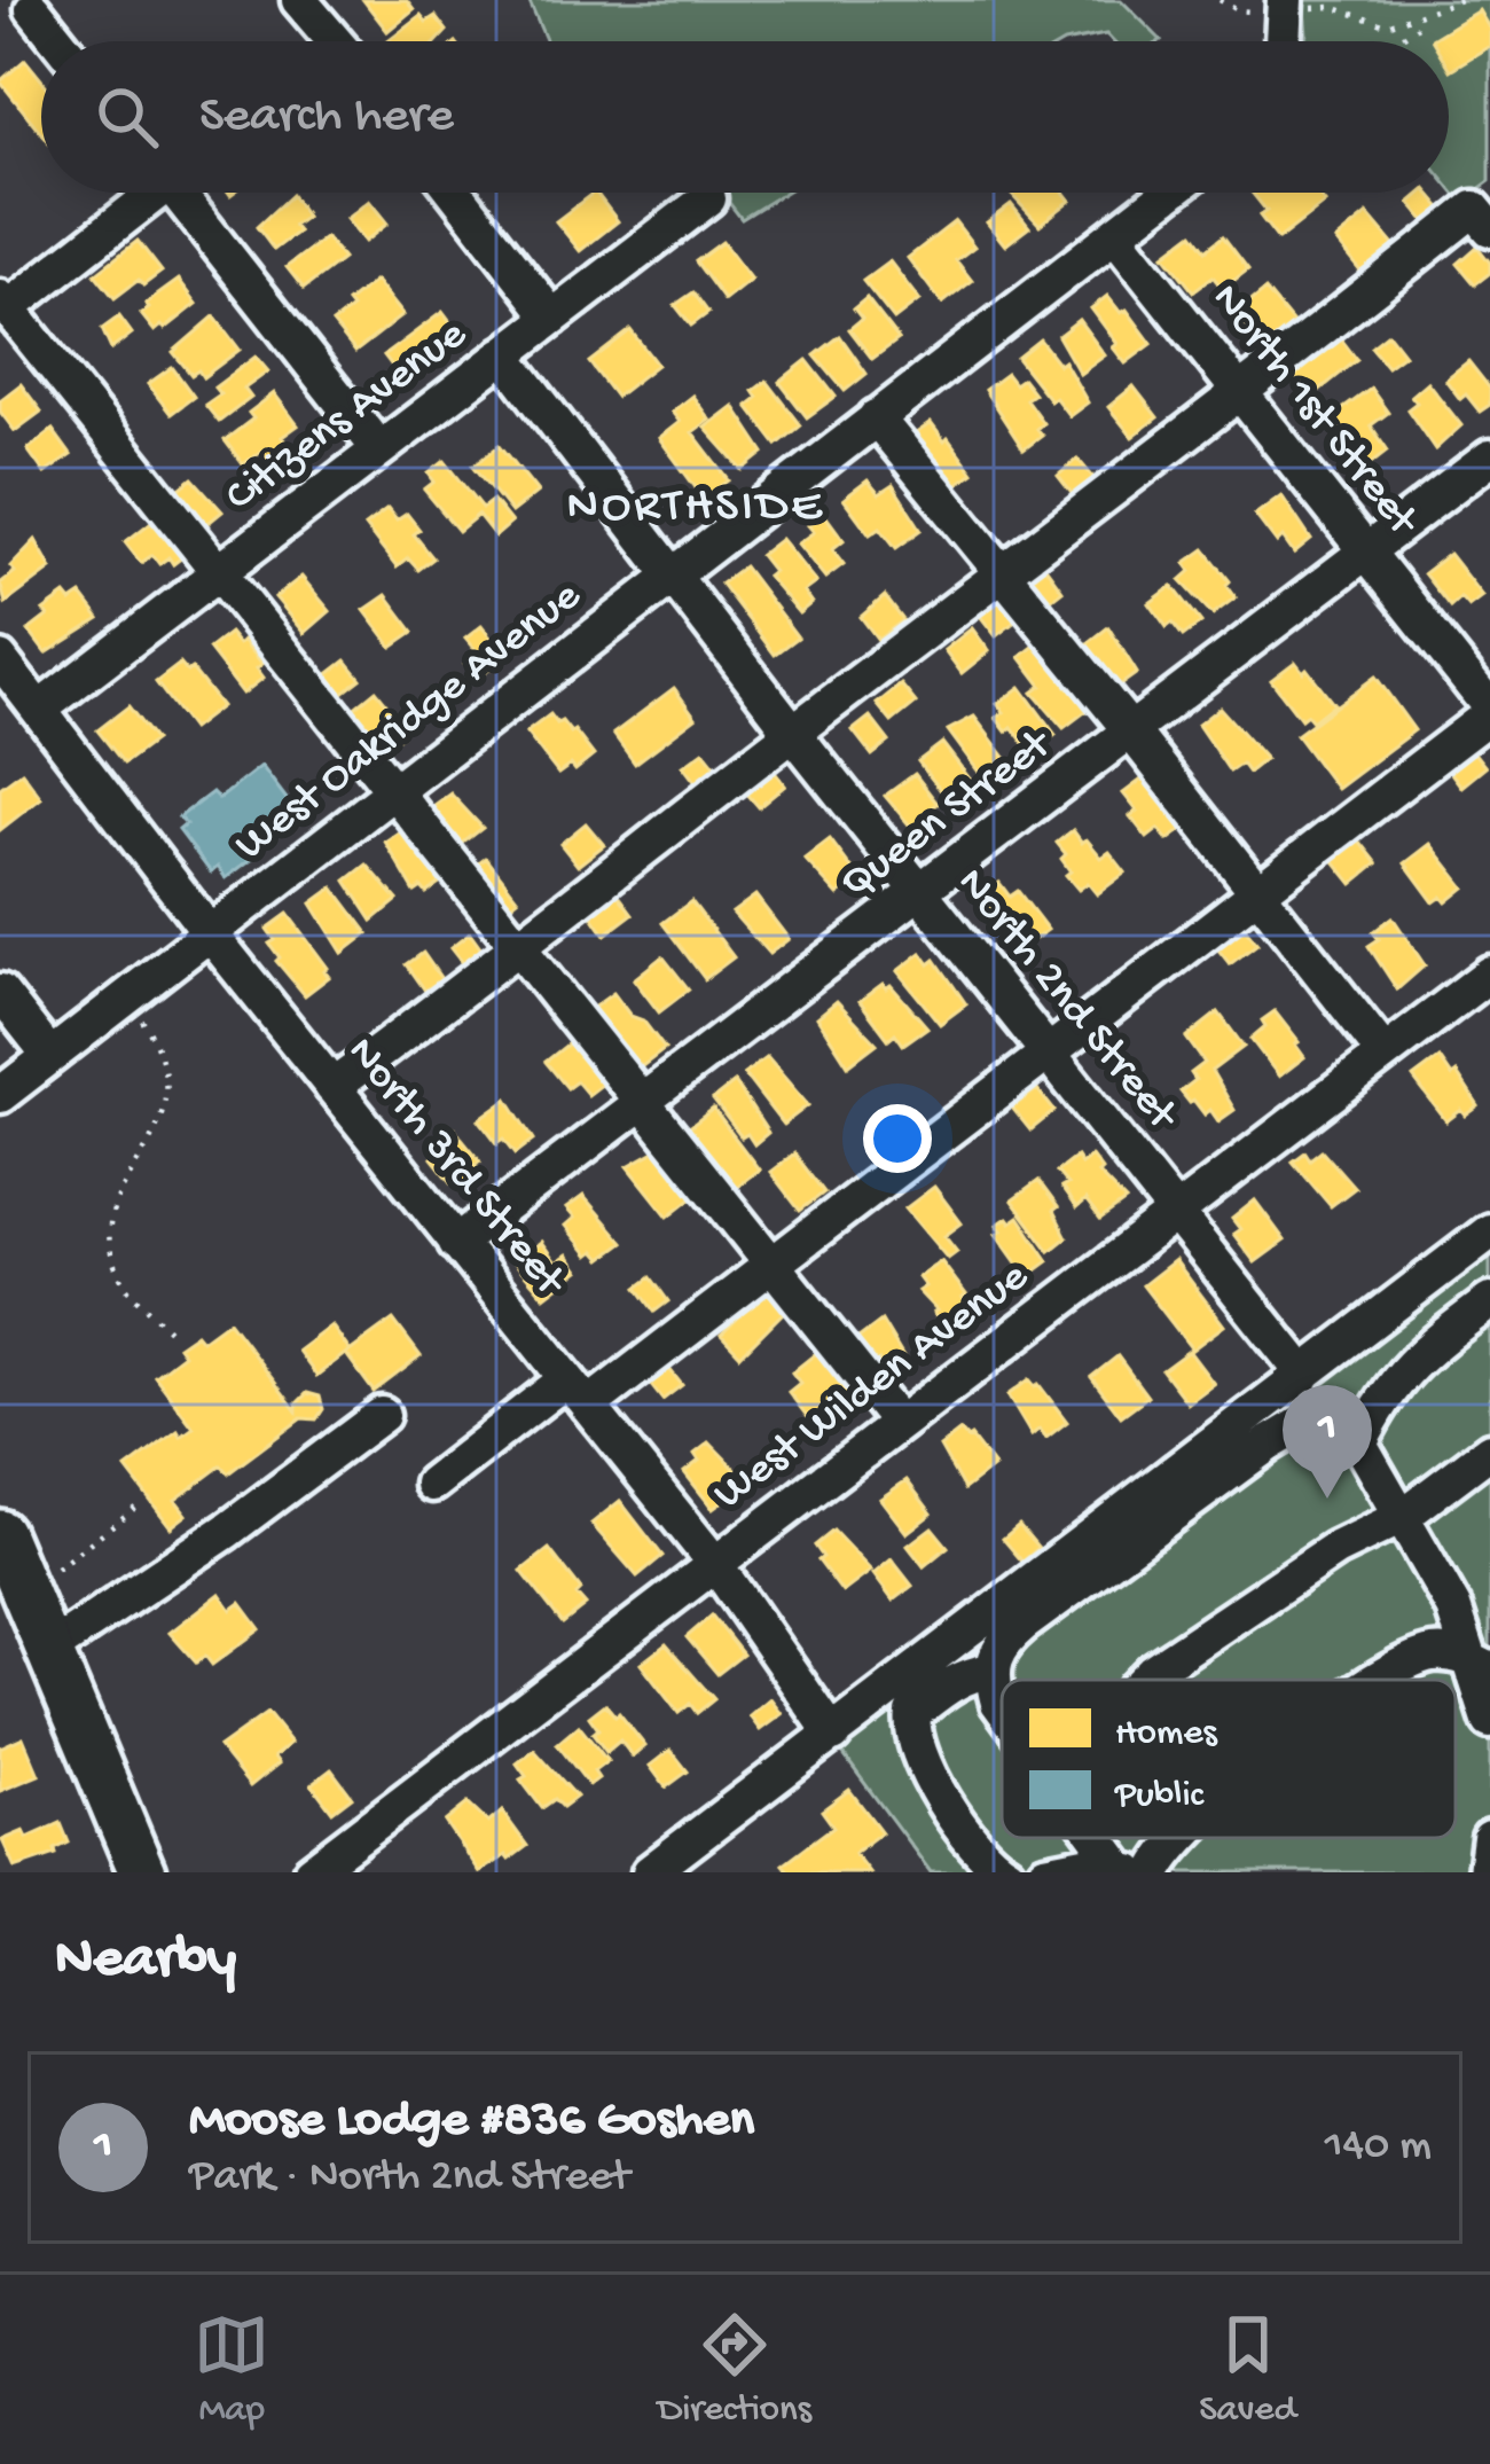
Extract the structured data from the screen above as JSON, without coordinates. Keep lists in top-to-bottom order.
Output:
{
  "streets": {
    "street": [
      "North 1st Street",
      "Citizens Avenue",
      "West Oakridge Avenue",
      "Queen Street",
      "North 2nd Street",
      "North 3rd Street",
      "West Wilden Avenue"
    ]
  },
  "crossings": [
    ["North 1st Street", "West Oakridge Avenue"],
    ["North 1st Street", "Queen Street"],
    ["Citizens Avenue", "North 2nd Street"],
    ["Citizens Avenue", "North 3rd Street"],
    ["West Oakridge Avenue", "North 2nd Street"],
    ["West Oakridge Avenue", "North 3rd Street"],
    ["Queen Street", "North 2nd Street"],
    ["Queen Street", "North 3rd Street"],
    ["North 2nd Street", "West Wilden Avenue"],
    ["North 3rd Street", "West Wilden Avenue"]
  ],
  "districts": ["NORTHSIDE"],
  "legend": ["Homes", "Public"],
  "page": {
    "search": "Search here",
    "pins": "1",
    "heading": "Nearby",
    "list": [
      {
        "mark": "1",
        "name": "Moose Lodge #836 Goshen",
        "note": "Park · North 2nd Street",
        "value": "140 m"
      }
    ],
    "nav": ["Map", "Directions", "Saved"]
  }
}
